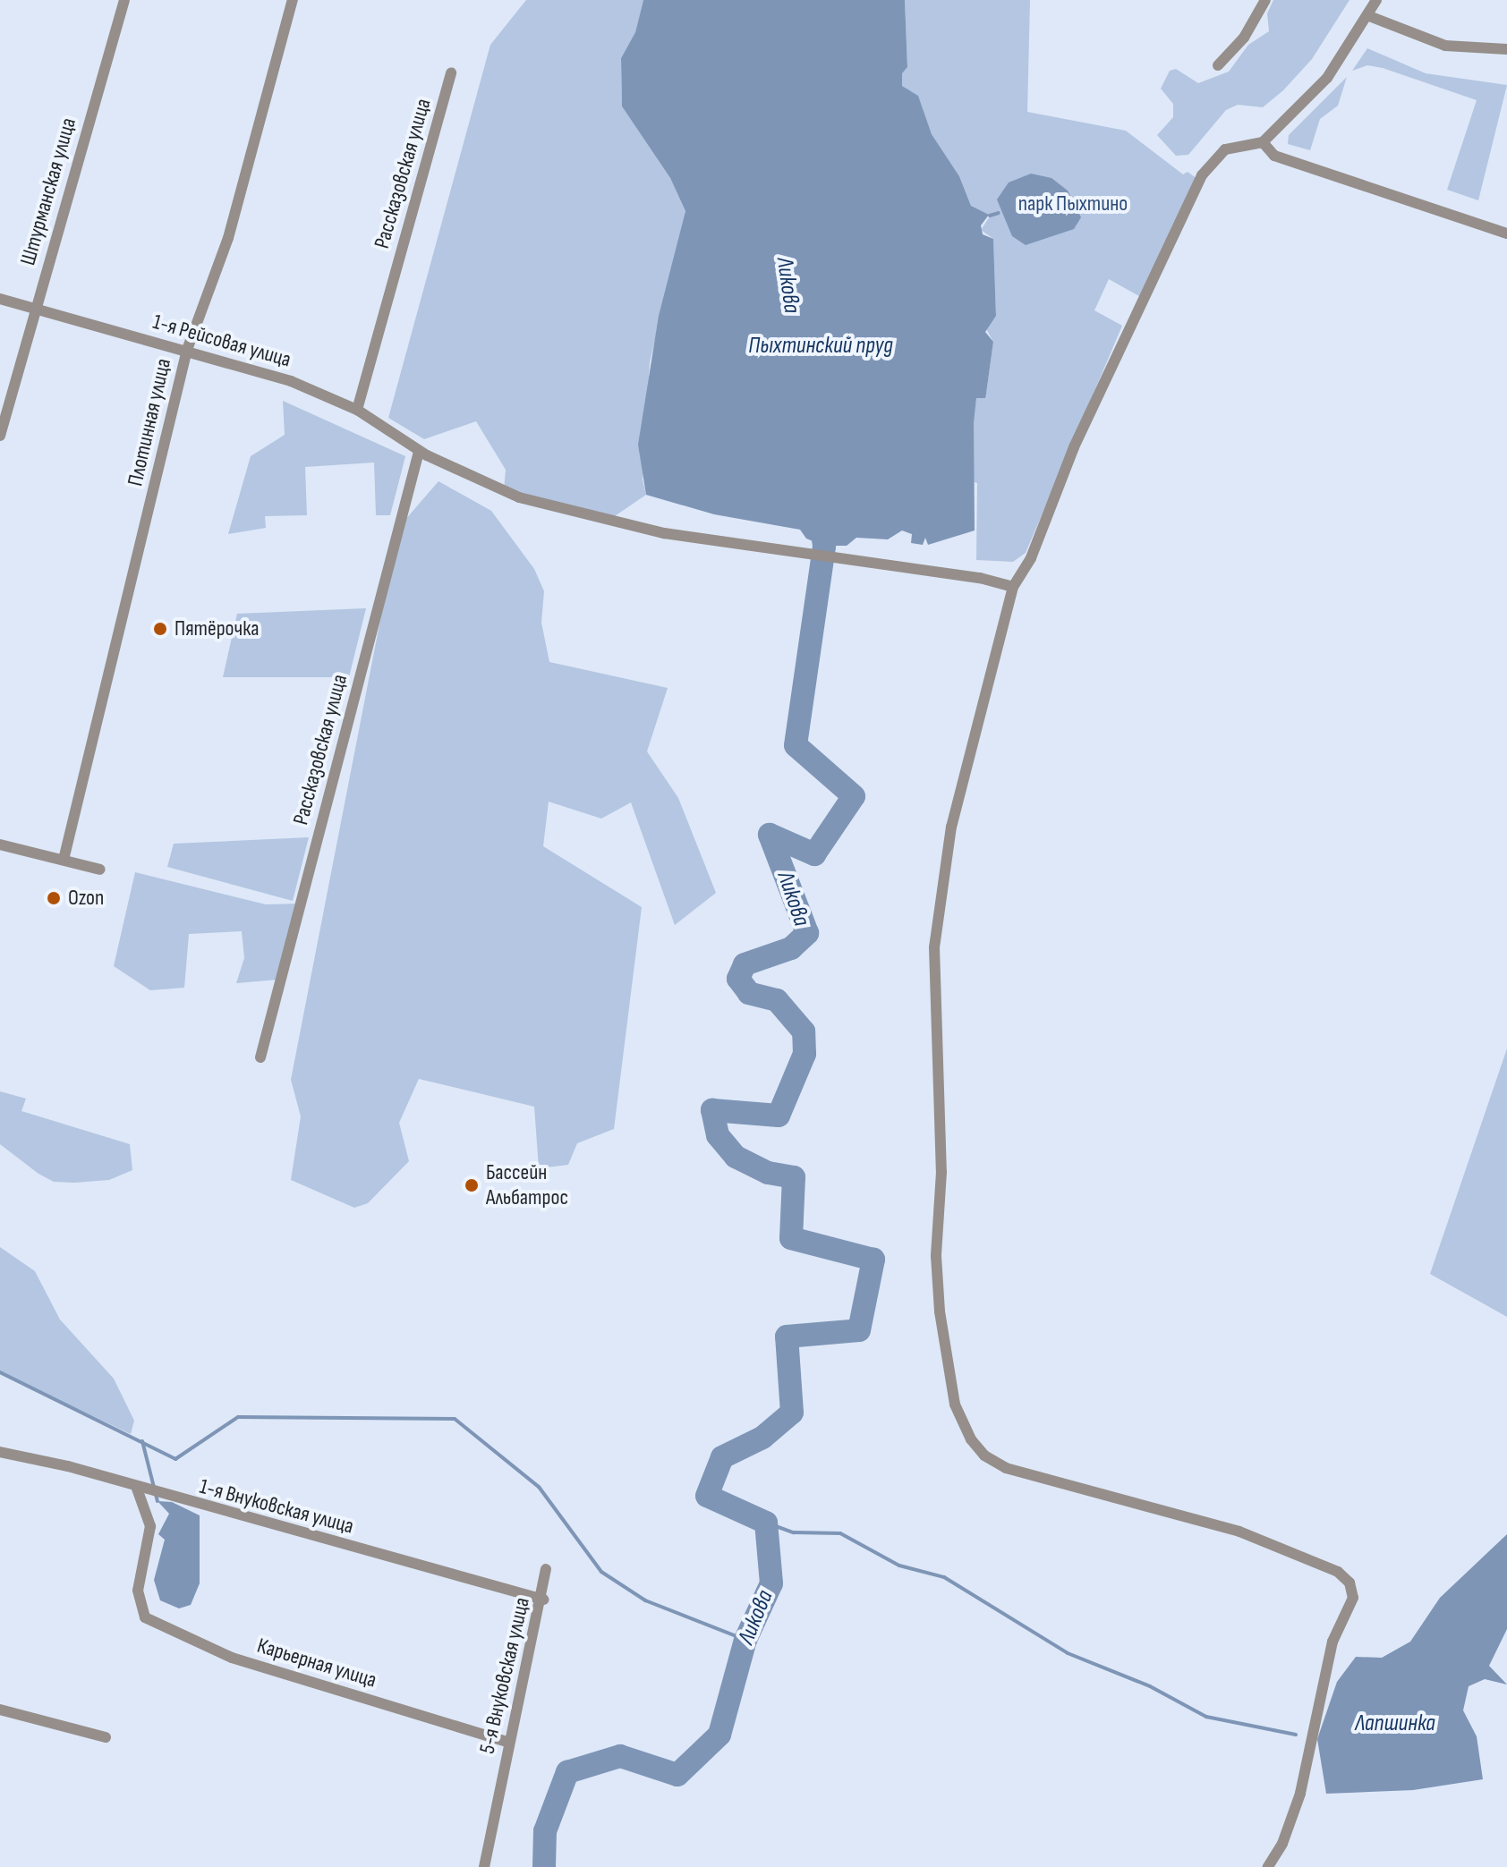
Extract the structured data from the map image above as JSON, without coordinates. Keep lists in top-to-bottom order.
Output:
{
  "streets": {
    "street": [
      "Рассказовская улица",
      "Штурманская улица",
      "1-я Рейсовая улица",
      "Плотинная улица",
      "1-я Внуковская улица",
      "Карьерная улица",
      "5-я Внуковская улица"
    ]
  },
  "crossings": [
    ["Рассказовская улица", "1-я Рейсовая улица"],
    ["Штурманская улица", "1-я Рейсовая улица"],
    ["1-я Рейсовая улица", "Плотинная улица"],
    ["1-я Внуковская улица", "Карьерная улица"],
    ["1-я Внуковская улица", "5-я Внуковская улица"],
    ["Карьерная улица", "5-я Внуковская улица"]
  ],
  "water": ["Ликова", "Пыхтинский пруд", "Лапшинка"],
  "parks": ["парк Пыхтино"],
  "places": ["Пятёрочка", "Ozon", "Бассейн Альбатрос"]
}
